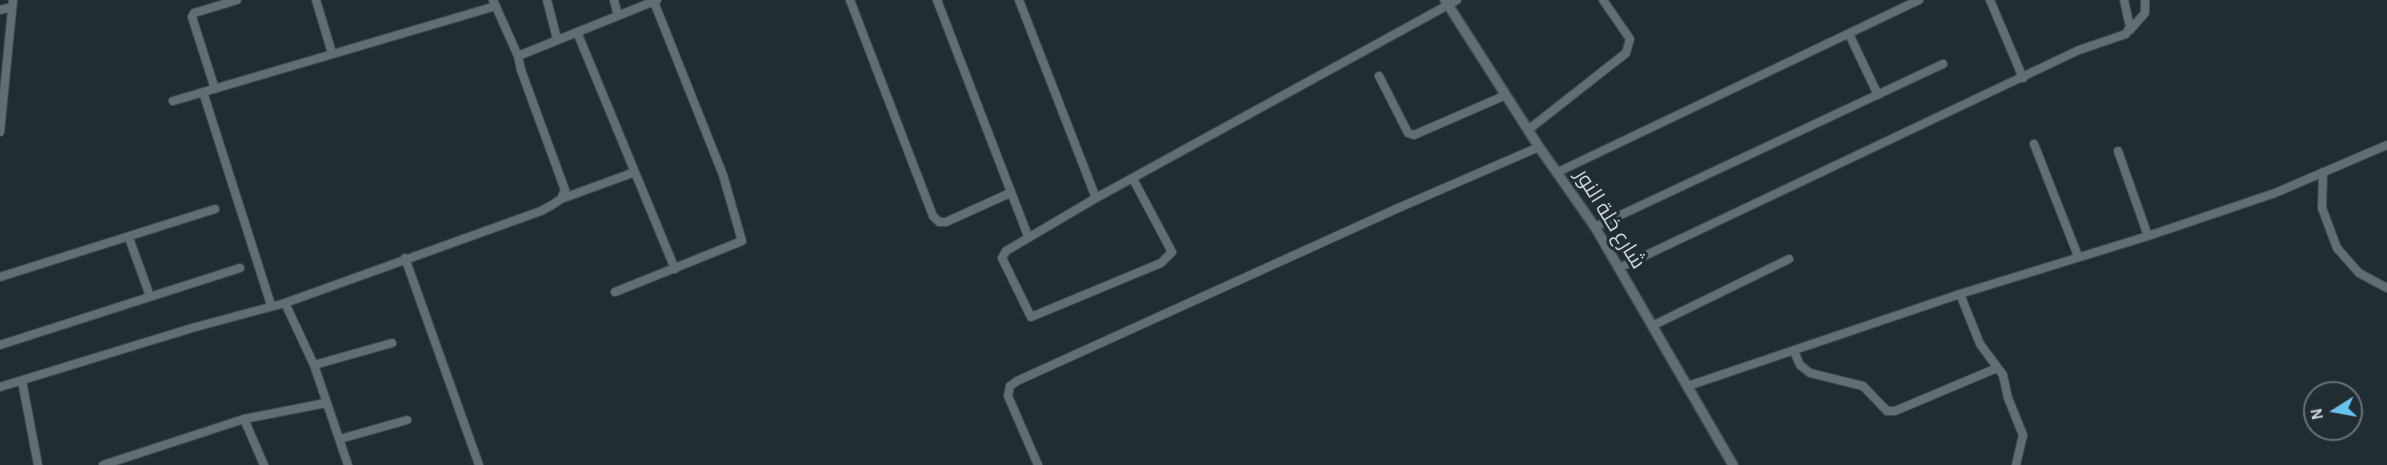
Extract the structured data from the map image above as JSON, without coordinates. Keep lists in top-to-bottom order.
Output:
{
  "streets": {
    "street": ["شارع خلة النور"]
  },
  "north": "left"
}
